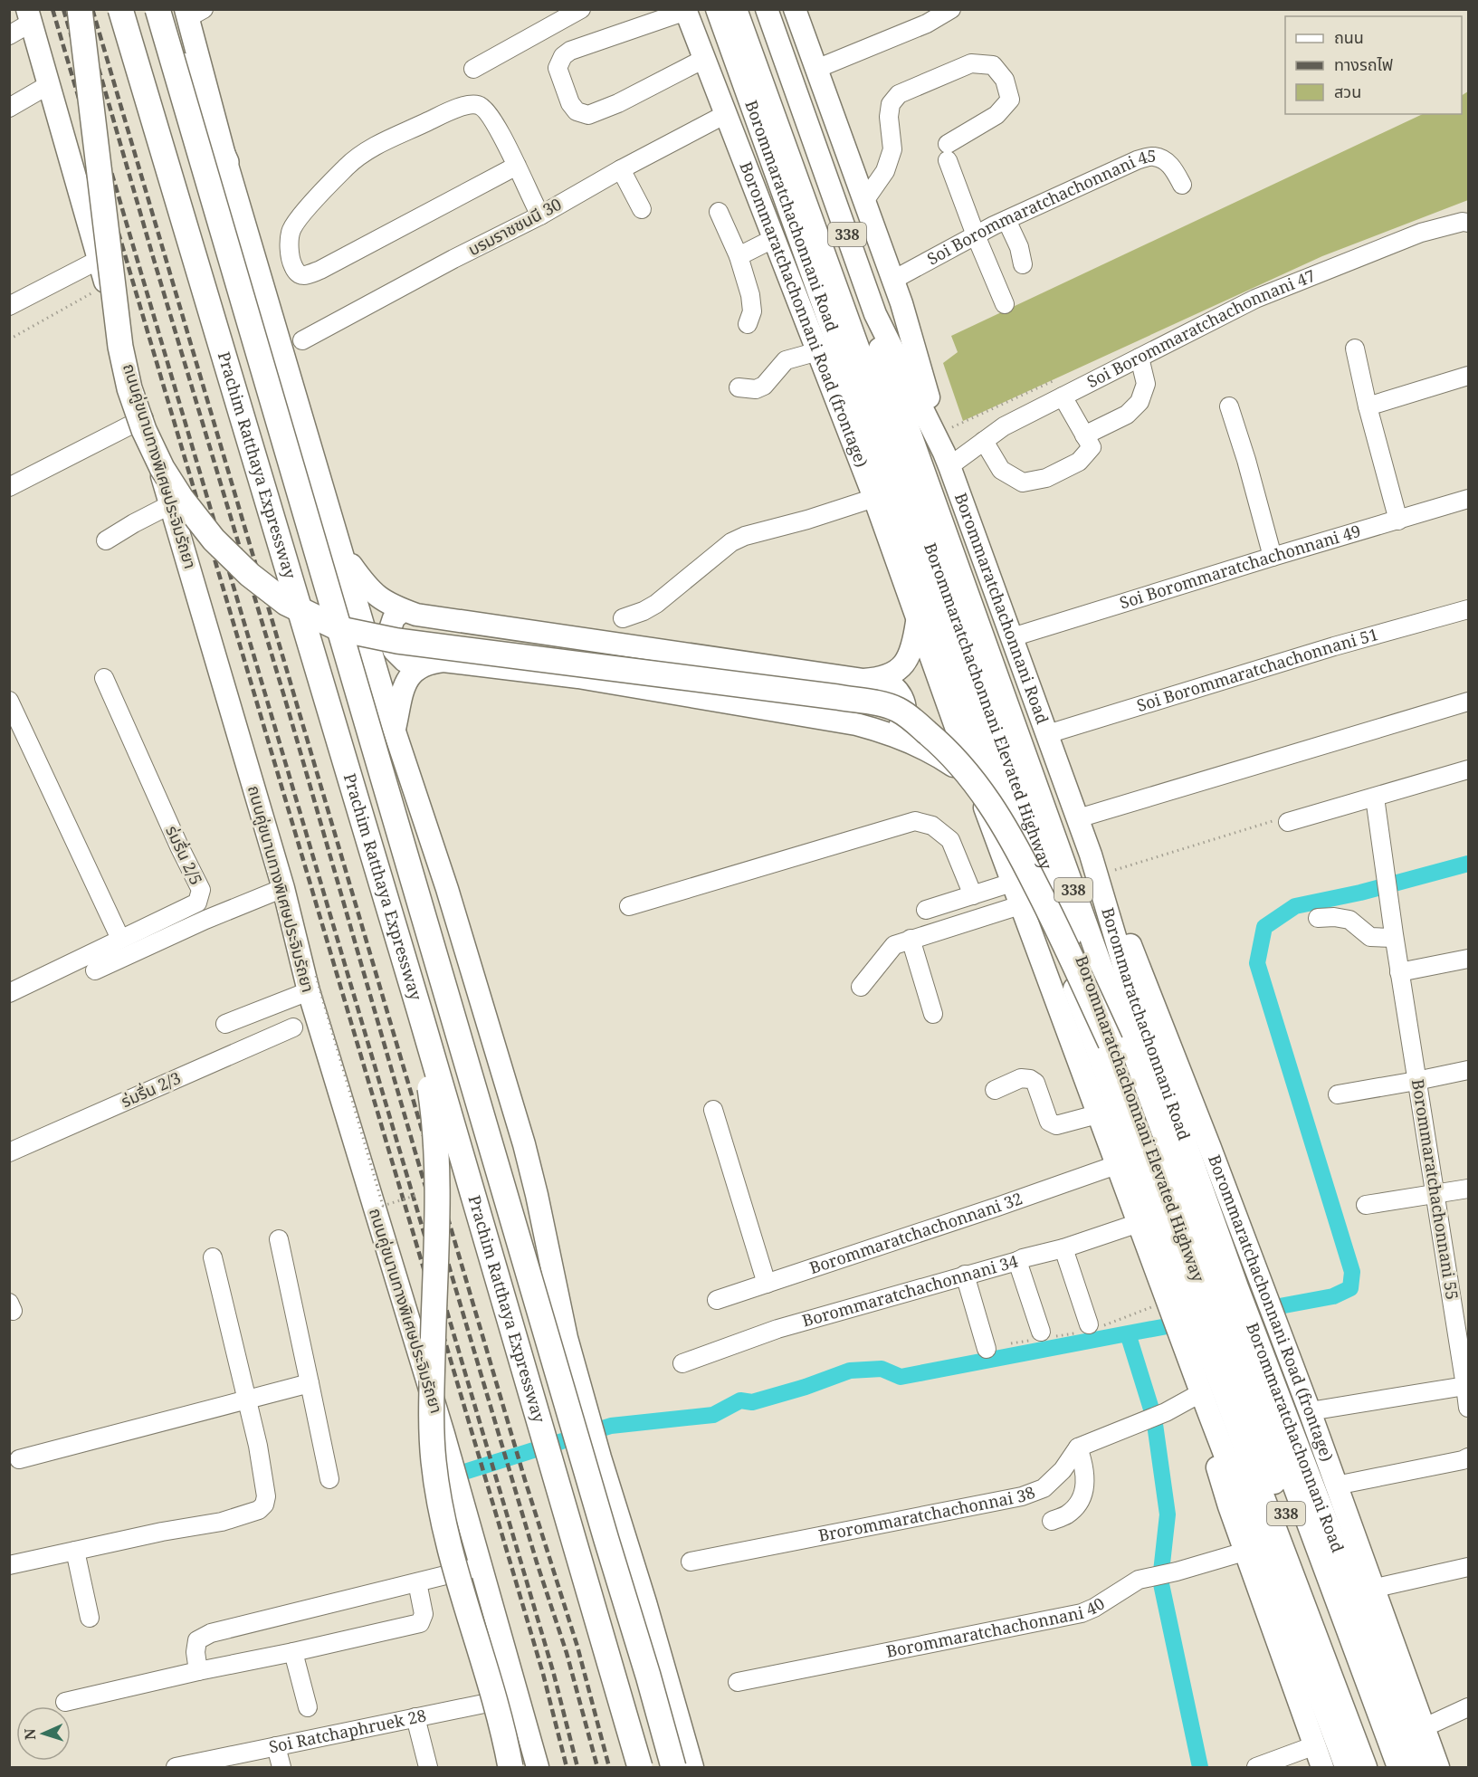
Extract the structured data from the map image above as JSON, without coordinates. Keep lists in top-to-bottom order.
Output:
{
  "streets": {
    "highway": ["Prachim Ratthaya Expressway"],
    "main road": [
      "Borommaratchachonnani Road",
      "338",
      "Borommaratchachonnani Road (frontage)",
      "ถนนคู่ขนานทางพิเศษประจิมรัถยา",
      "Borommaratchachonnani Elevated Highway"
    ],
    "street": [
      "Soi Borommaratchachonnani 45",
      "บรมราชชนนี 30",
      "Soi Borommaratchachonnani 47",
      "Soi Borommaratchachonnani 49",
      "Soi Borommaratchachonnani 51",
      "ร่มรื่น 2/5",
      "ร่มรื่น 2/3",
      "Borommaratchachonnani 55",
      "Borommaratchachonnani 32",
      "Borommaratchachonnani 34",
      "Brorommaratchachonnai 38",
      "Borommaratchachonnani 40",
      "Soi Ratchaphruek 28"
    ]
  },
  "crossings": [
    ["Soi Borommaratchachonnani 45", "338"],
    ["Borommaratchachonnani Road", "338"],
    ["Borommaratchachonnani Road", "Borommaratchachonnani Road (frontage)"],
    ["Borommaratchachonnani Road", "Soi Borommaratchachonnani 47"],
    ["Borommaratchachonnani Road", "Soi Borommaratchachonnani 49"],
    ["Borommaratchachonnani Road", "Soi Borommaratchachonnani 51"],
    ["บรมราชชนนี 30", "Borommaratchachonnani Road (frontage)"],
    ["338", "Borommaratchachonnani Road (frontage)"],
    ["338", "Soi Borommaratchachonnani 47"],
    ["338", "Borommaratchachonnani 32"],
    ["338", "Borommaratchachonnani 34"],
    ["ถนนคู่ขนานทางพิเศษประจิมรัถยา", "Soi Ratchaphruek 28"]
  ],
  "legend": ["ถนน", "ทางรถไฟ", "สวน"],
  "north": "left"
}
